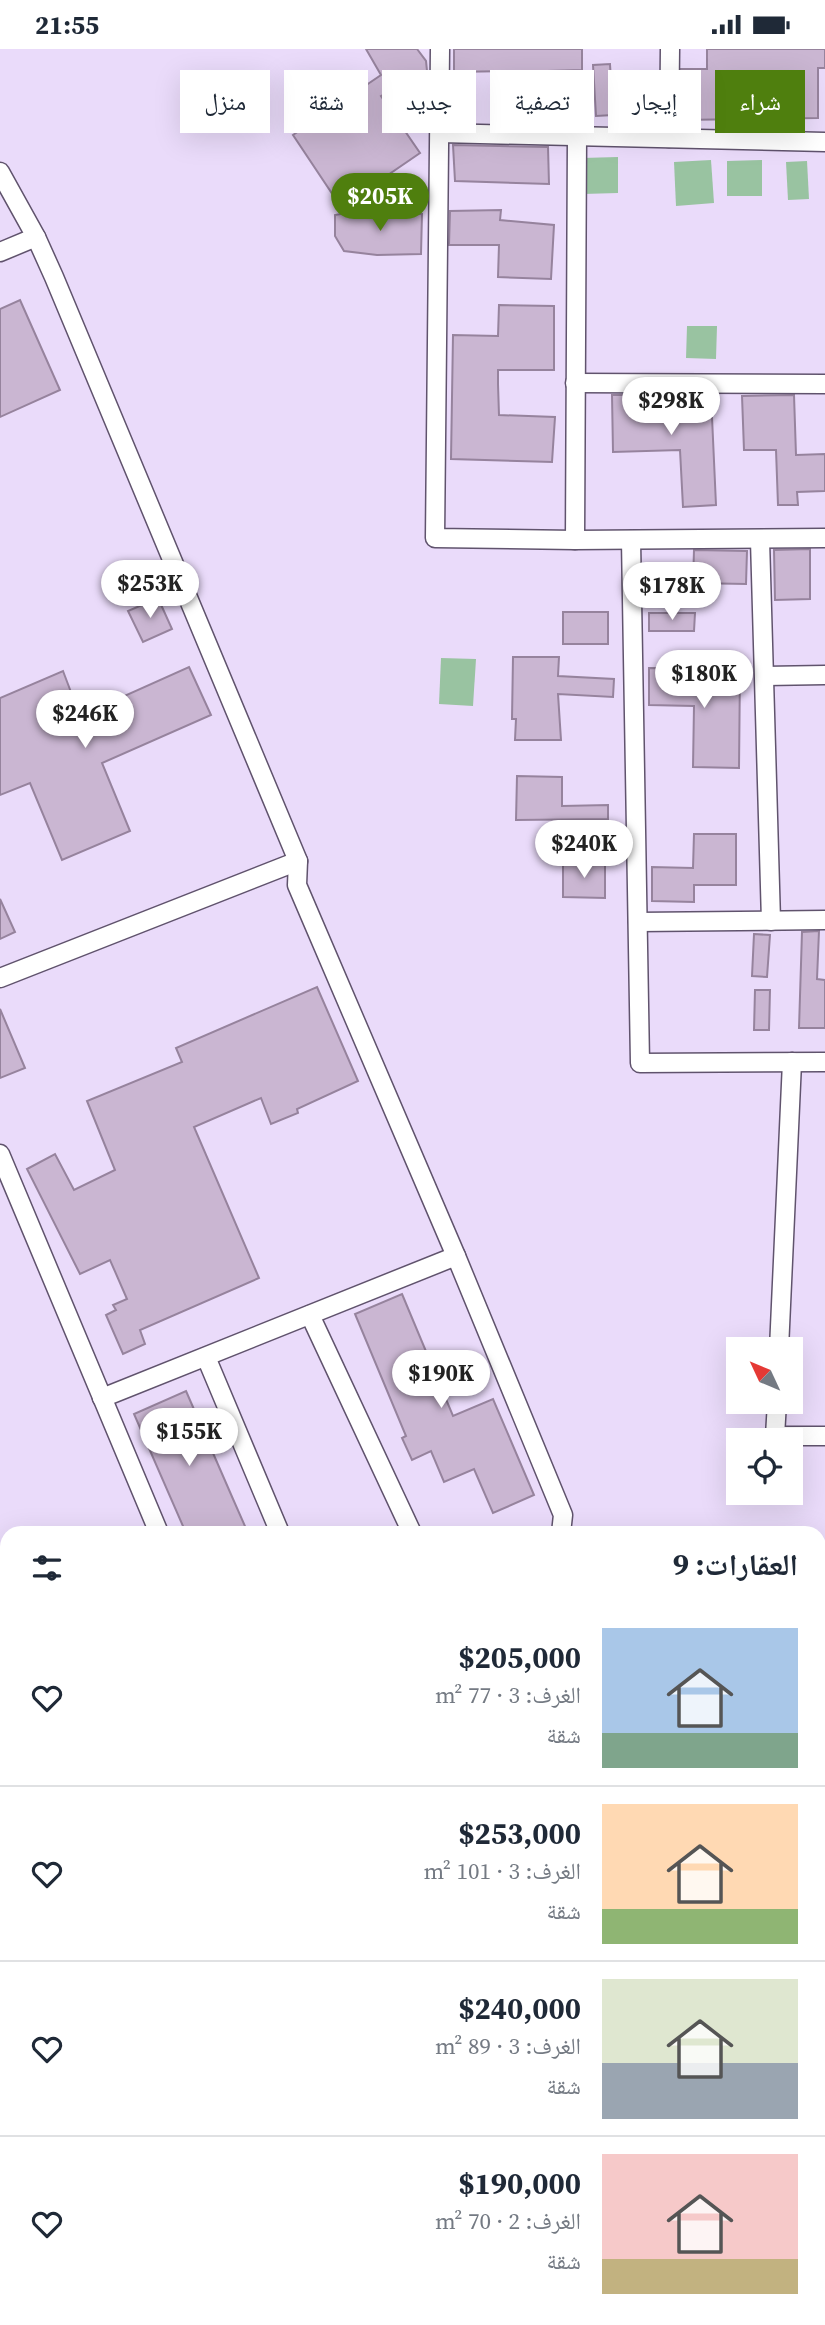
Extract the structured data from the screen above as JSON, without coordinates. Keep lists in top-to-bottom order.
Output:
{
  "north": "top left",
  "page": {
    "status": "21:55",
    "chip": [
      "شراء",
      "إيجار",
      "تصفية",
      "جديد",
      "شقة",
      "منزل"
    ],
    "price": [
      "$205K",
      "$298K",
      "$253K",
      "$178K",
      "$180K",
      "$246K",
      "$240K",
      "$190K",
      "$155K"
    ],
    "heading": "العقارات: 9",
    "list": [
      {
        "name": "$205,000",
        "note": "الغرف: 3 · 77 m² · شقة"
      },
      {
        "name": "$253,000",
        "note": "الغرف: 3 · 101 m² · شقة"
      },
      {
        "name": "$240,000",
        "note": "الغرف: 3 · 89 m² · شقة"
      },
      {
        "name": "$190,000",
        "note": "الغرف: 2 · 70 m² · شقة"
      }
    ]
  }
}
